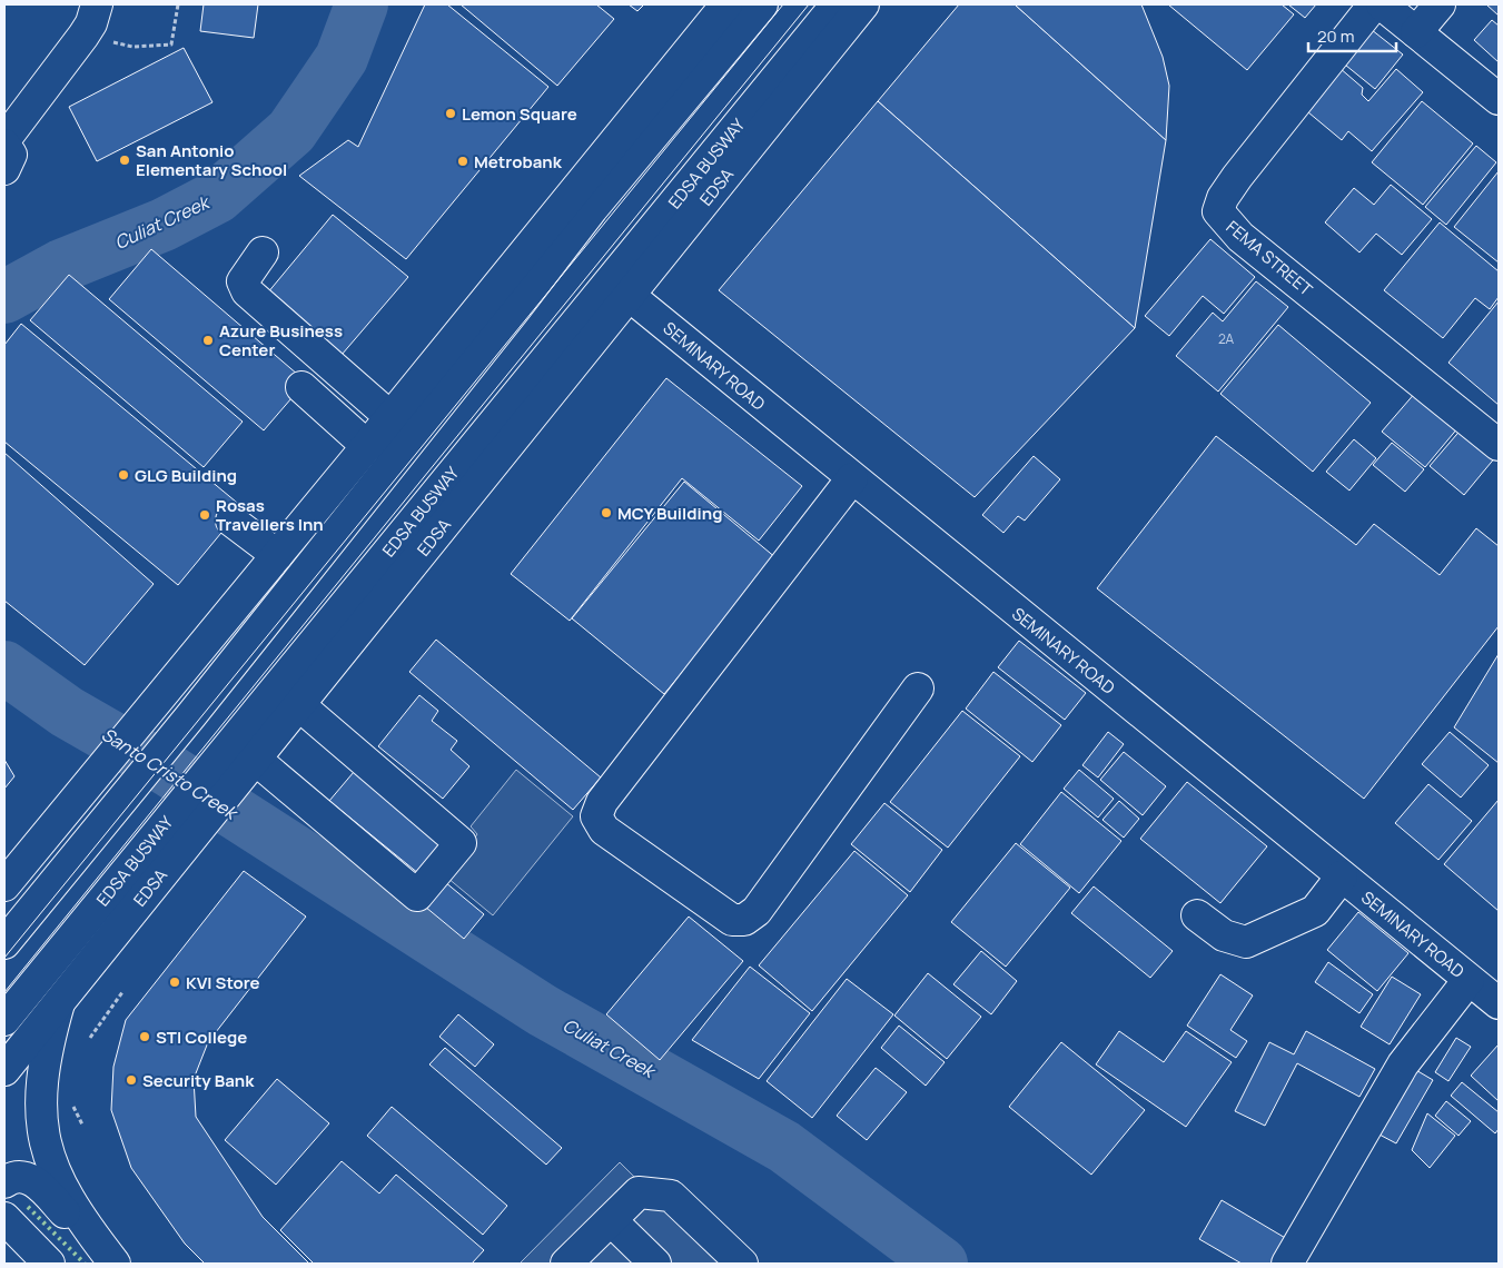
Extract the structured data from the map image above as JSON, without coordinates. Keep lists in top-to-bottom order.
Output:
{
  "streets": {
    "main road": [
      "EDSA BUSWAY",
      "EDSA",
      "FEMA STREET",
      "SEMINARY ROAD"
    ]
  },
  "crossings": [
    ["EDSA BUSWAY", "EDSA"],
    ["EDSA", "SEMINARY ROAD"]
  ],
  "water": ["Culiat Creek", "Santo Cristo Creek"],
  "places": [
    "Lemon Square",
    "San Antonio Elementary School",
    "Metrobank",
    "Azure Business Center",
    "GLG Building",
    "MCY Building",
    "Rosas Travellers Inn",
    "KVI Store",
    "STI College",
    "Security Bank"
  ],
  "house_numbers": ["2A"],
  "scale_bar": "20 m"
}
